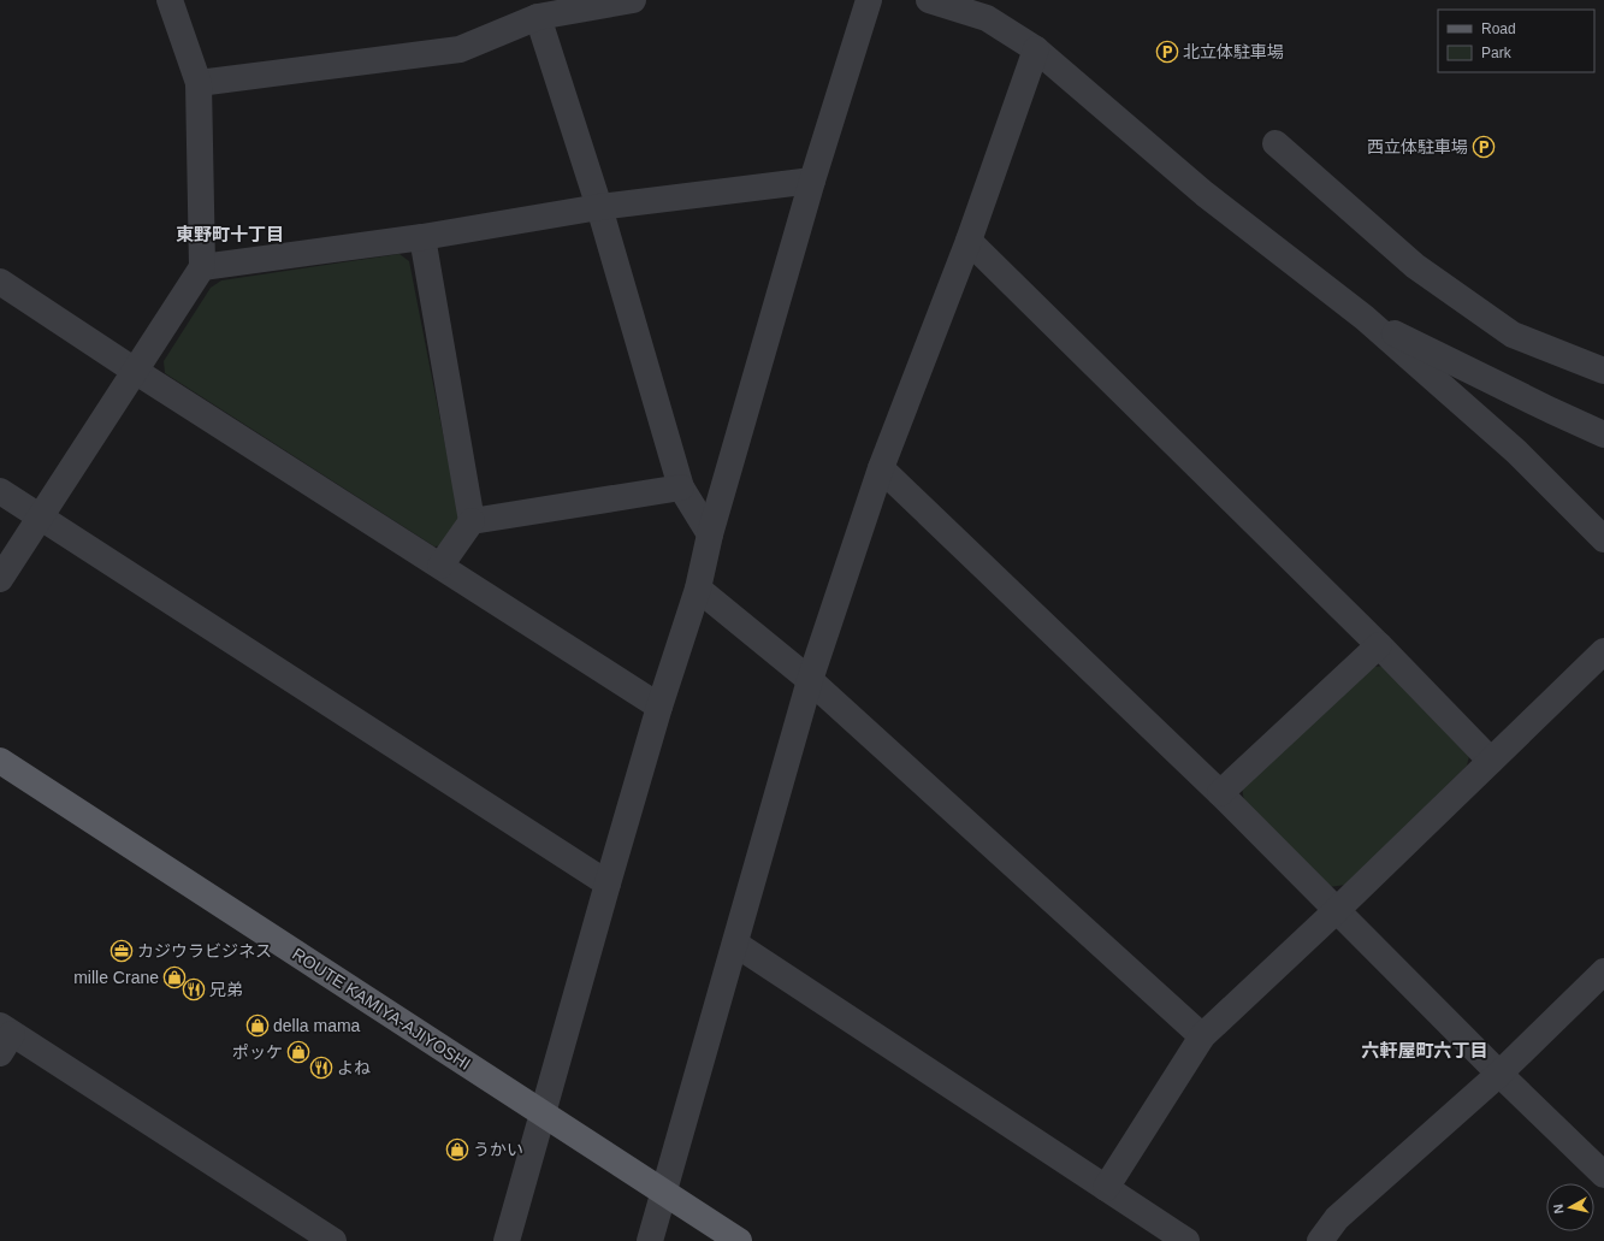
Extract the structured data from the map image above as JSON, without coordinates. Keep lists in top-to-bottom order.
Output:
{
  "streets": {
    "main road": ["ROUTE KAMIYA-AJIYOSHI"]
  },
  "districts": ["東野町十丁目", "六軒屋町六丁目"],
  "places": {
    "parking": ["北立体駐車場", "西立体駐車場"],
    "office": ["カジウラビジネス"],
    "shop": [
      "mille Crane",
      "della mama",
      "ポッケ",
      "うかい"
    ],
    "restaurant": ["兄弟", "よね"]
  },
  "legend": ["Road", "Park"],
  "north": "left"
}
